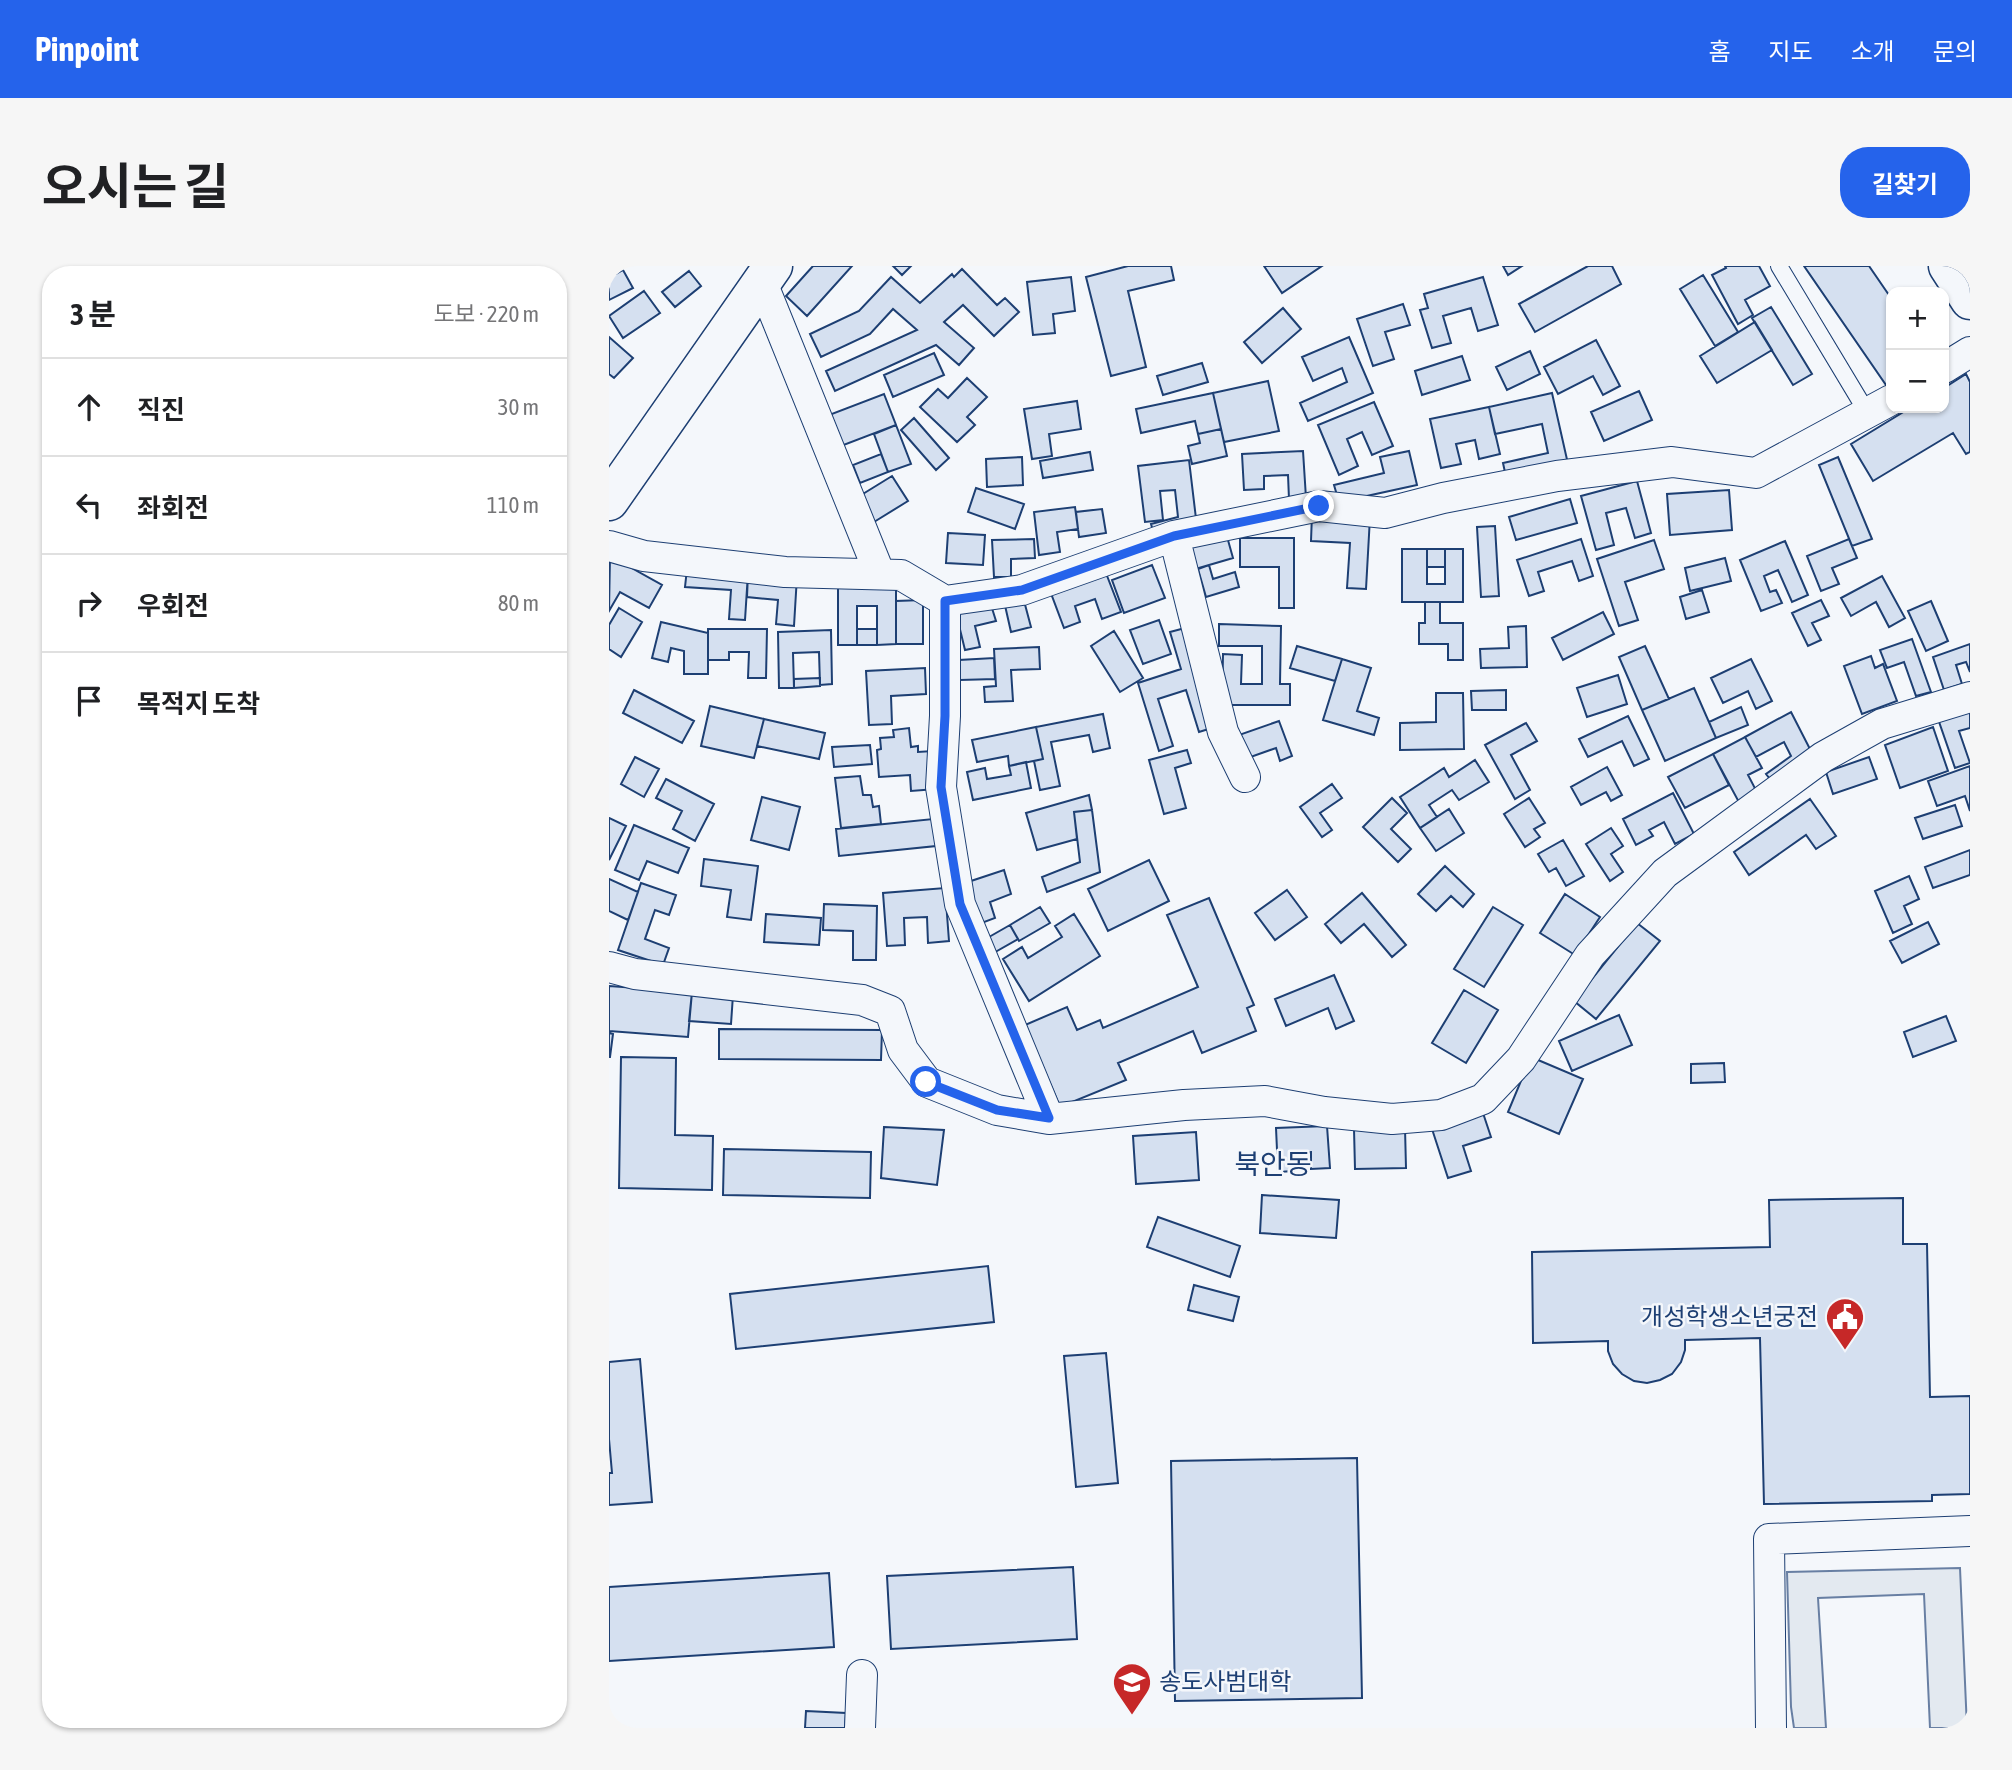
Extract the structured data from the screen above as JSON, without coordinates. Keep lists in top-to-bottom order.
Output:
{
  "districts": ["북안동"],
  "places": {
    "public building": ["개성학생소년궁전"],
    "school or university": ["송도사범대학"]
  },
  "page": {
    "header": "Pinpoint",
    "nav": [
      "홈",
      "지도",
      "소개",
      "문의"
    ],
    "title": "오시는 길",
    "buttons": "길찾기",
    "heading": ["3 분", "도보 · 220 m"],
    "map_buttons": ["+", "−"],
    "list": [
      ["직진", "30 m"],
      ["좌회전", "110 m"],
      ["우회전", "80 m"],
      "목적지 도착"
    ]
  }
}
